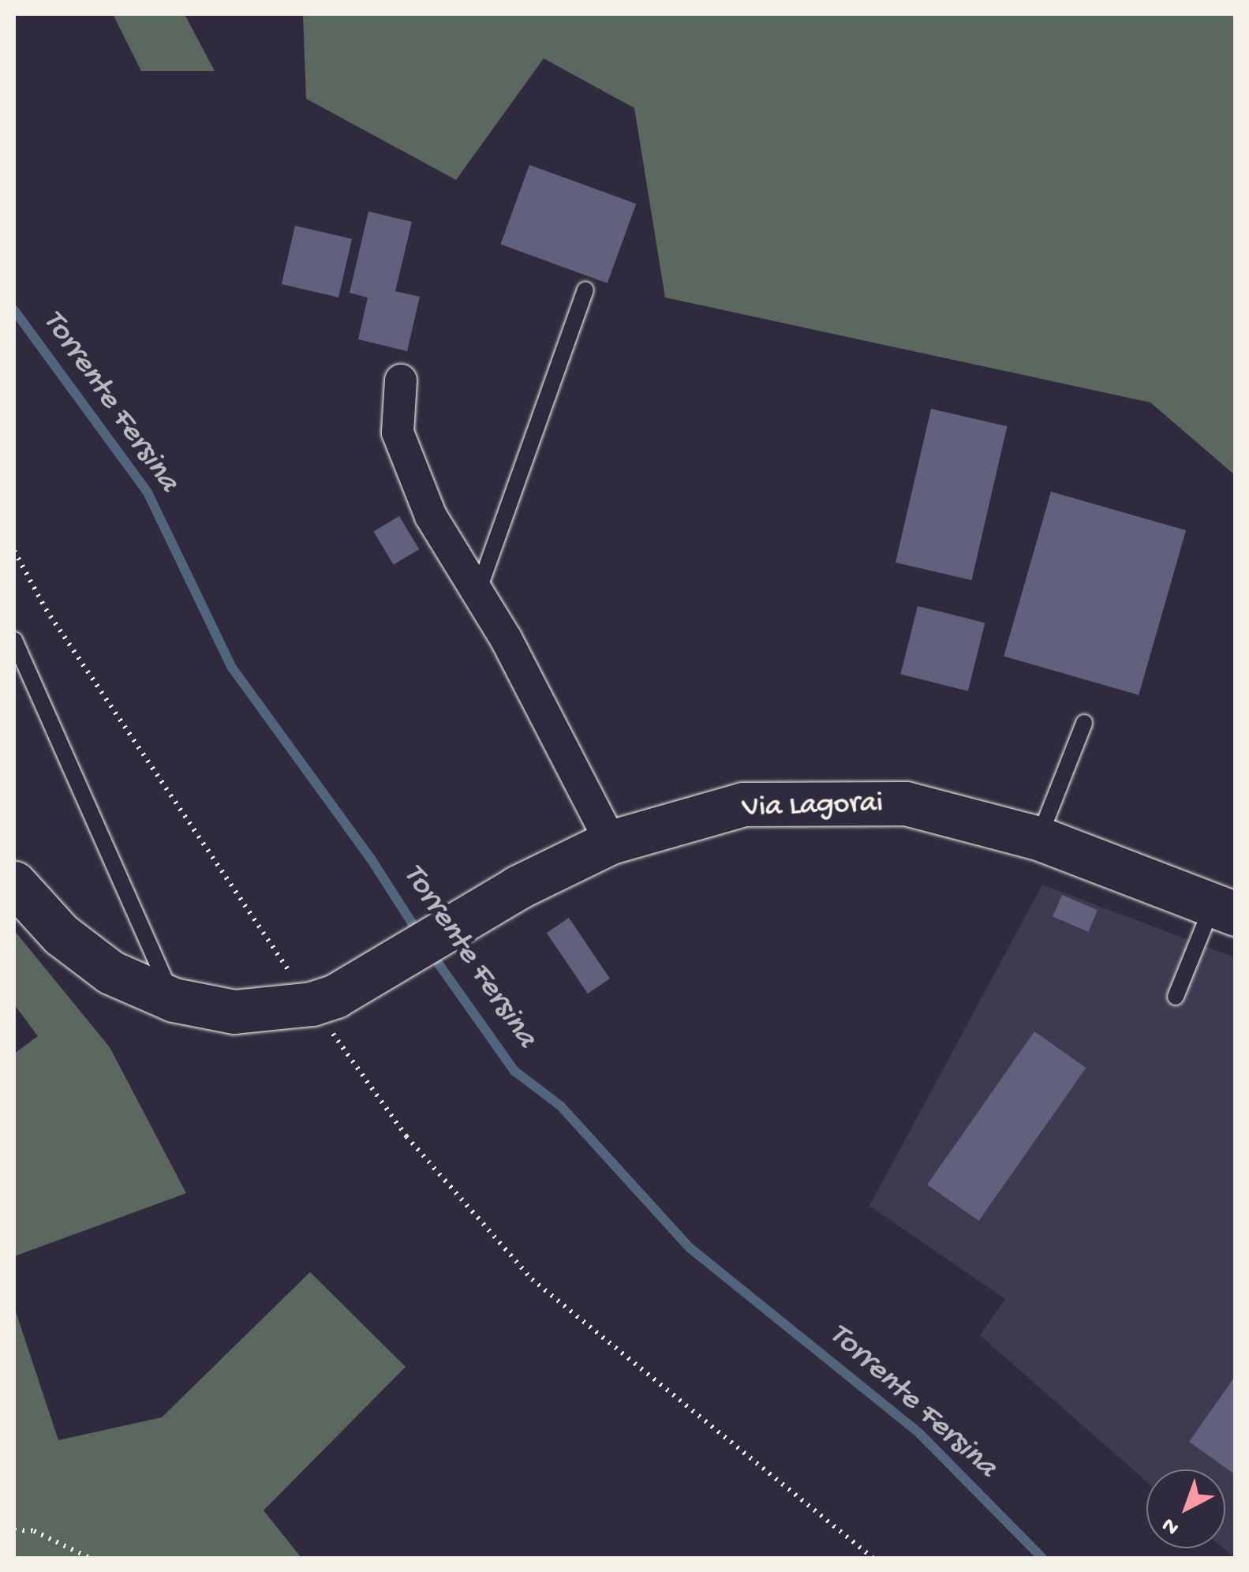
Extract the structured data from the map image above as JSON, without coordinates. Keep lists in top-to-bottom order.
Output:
{
  "streets": {
    "main road": ["Via Lagorai"]
  },
  "water": ["Torrente Fersina"],
  "north": "bottom left"
}
